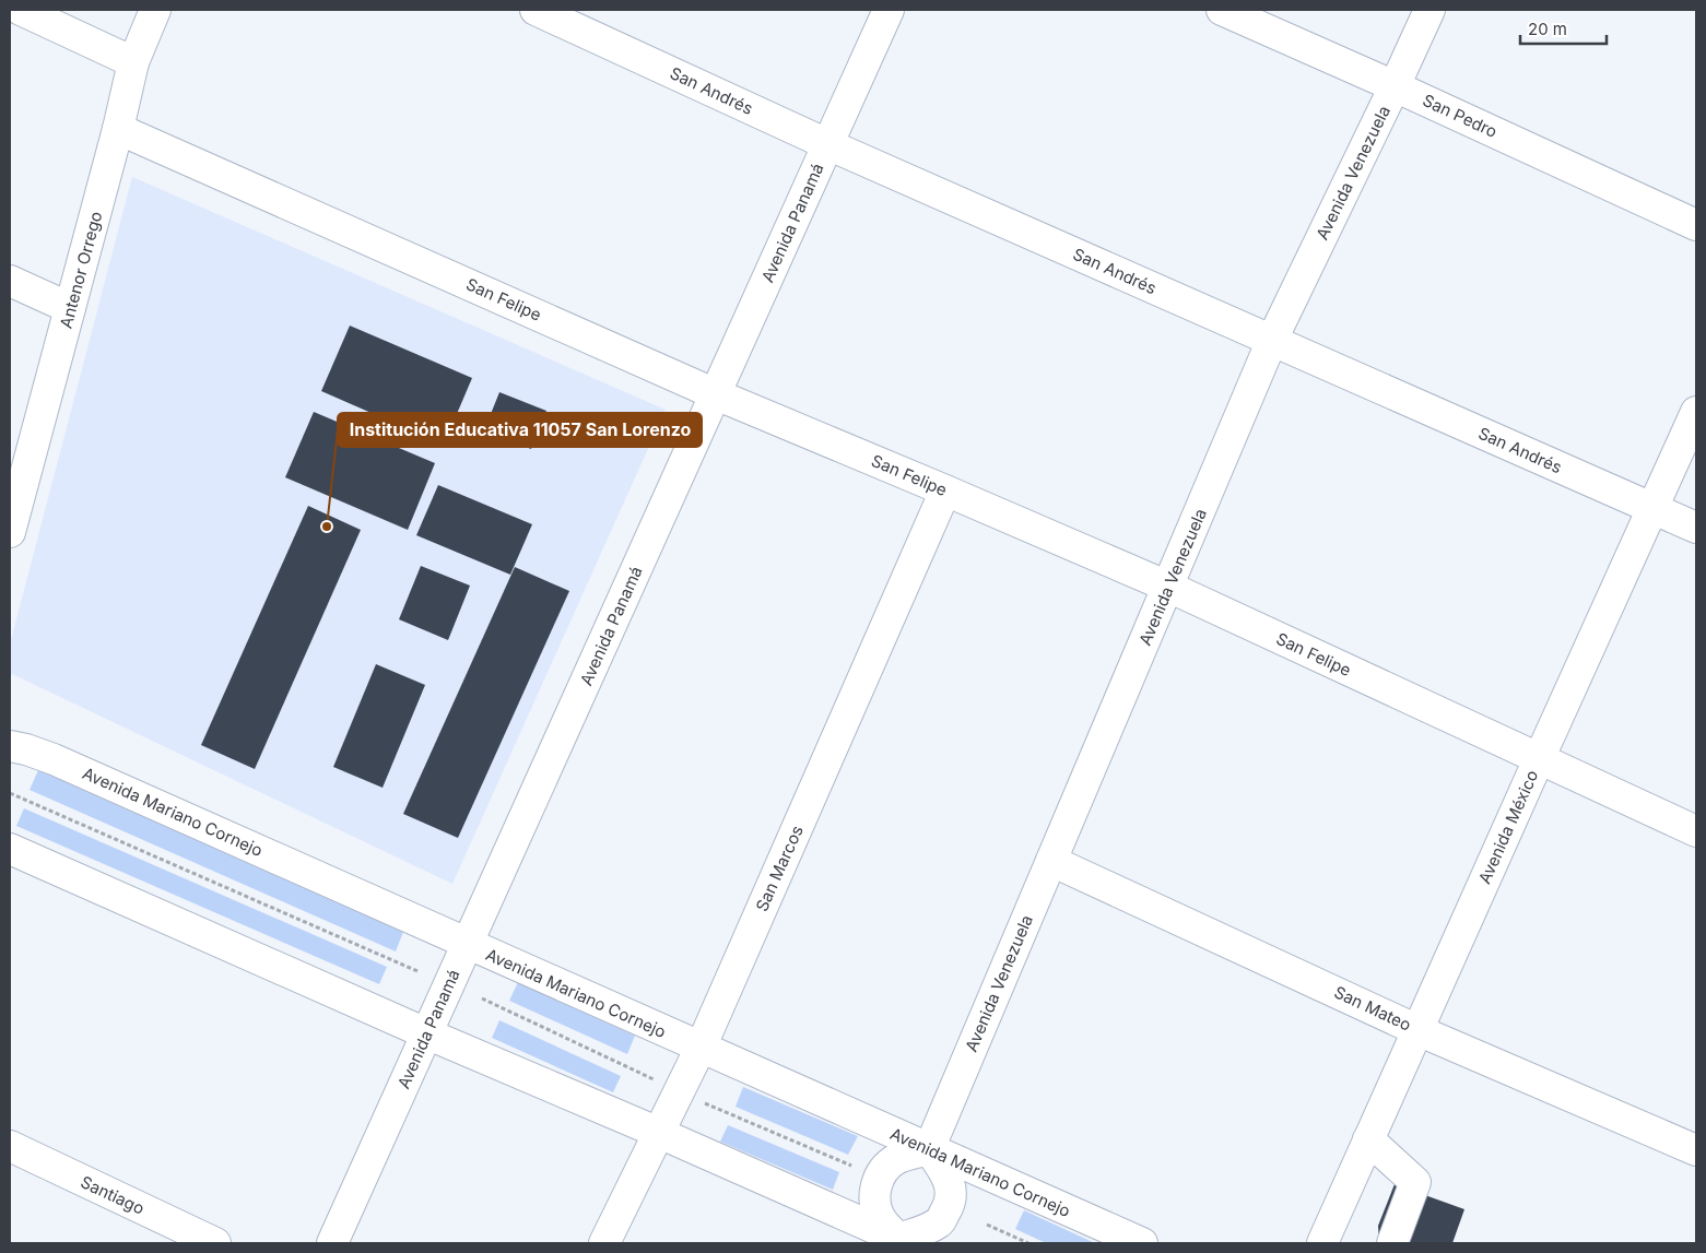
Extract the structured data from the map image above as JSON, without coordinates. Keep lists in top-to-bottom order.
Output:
{
  "streets": {
    "street": [
      "San Andrés",
      "San Pedro",
      "Avenida Venezuela",
      "Avenida Panamá",
      "Antenor Orrego",
      "San Felipe",
      "Avenida Mariano Cornejo",
      "Avenida México",
      "San Marcos",
      "San Mateo",
      "Santiago"
    ]
  },
  "crossings": [
    ["San Andrés", "Avenida Venezuela"],
    ["San Andrés", "Avenida Panamá"],
    ["San Andrés", "Avenida México"],
    ["San Pedro", "Avenida Venezuela"],
    ["Avenida Venezuela", "San Felipe"],
    ["Avenida Venezuela", "Avenida Mariano Cornejo"],
    ["Avenida Venezuela", "San Mateo"],
    ["Avenida Panamá", "San Felipe"],
    ["Avenida Panamá", "Avenida Mariano Cornejo"],
    ["Antenor Orrego", "San Felipe"],
    ["San Felipe", "Avenida México"],
    ["San Felipe", "San Marcos"],
    ["Avenida Mariano Cornejo", "San Marcos"],
    ["Avenida México", "San Mateo"]
  ],
  "places": ["Institución Educativa 11057 San Lorenzo"],
  "scale_bar": "20 m"
}
